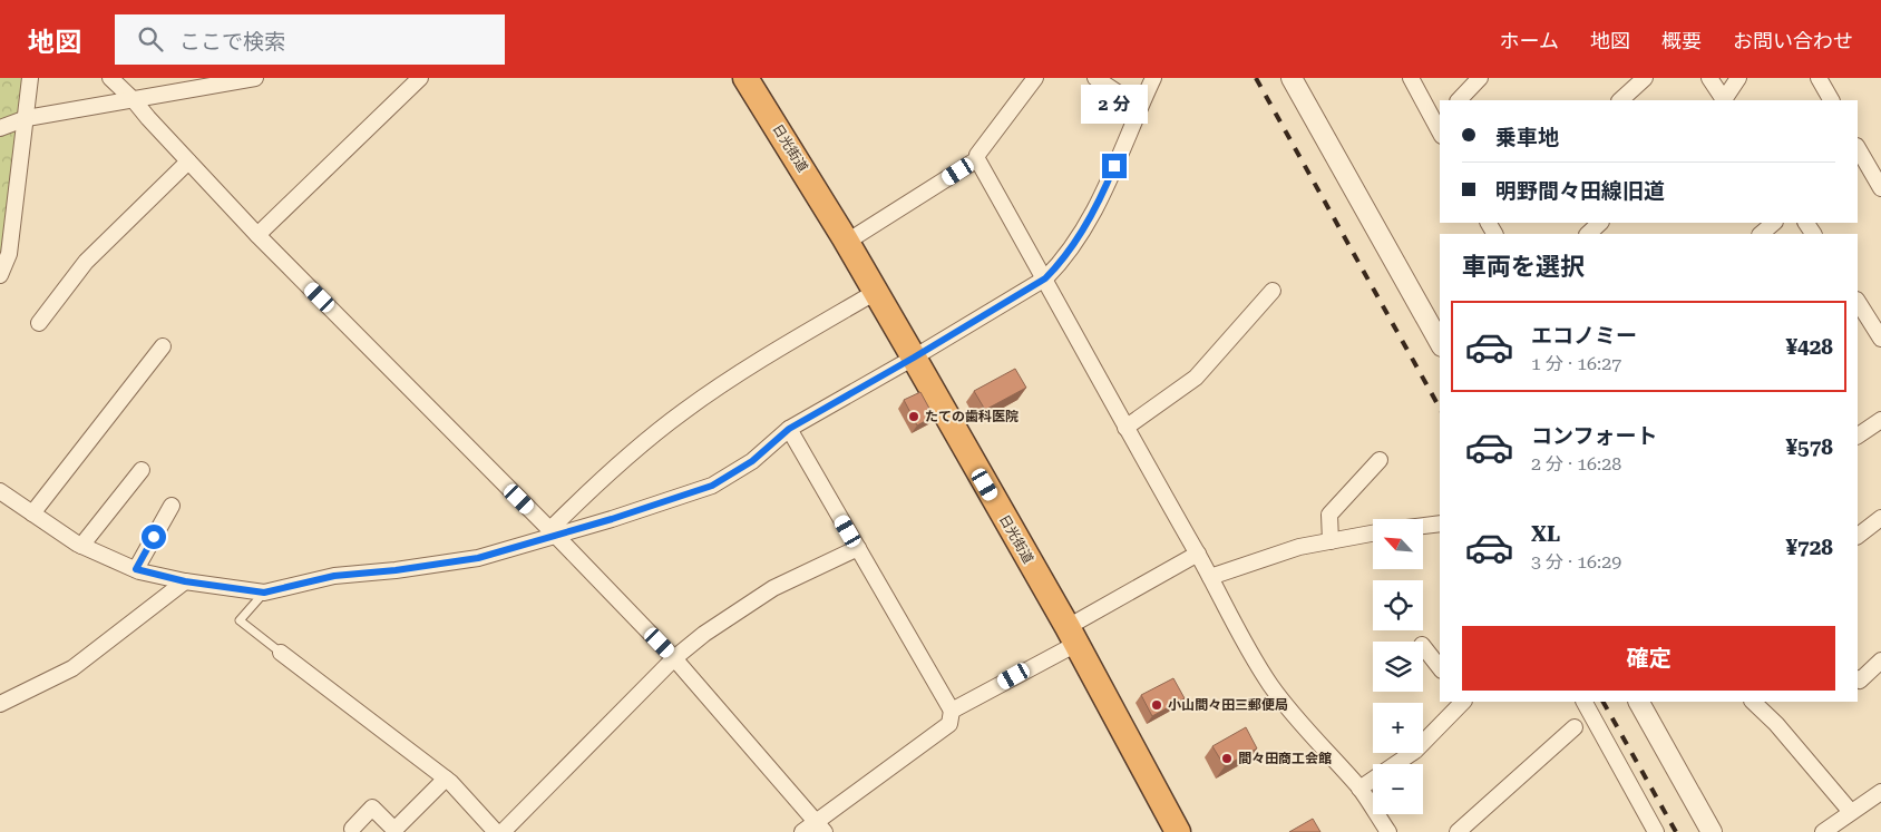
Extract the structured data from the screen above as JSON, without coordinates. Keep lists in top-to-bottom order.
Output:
{
  "streets": {
    "highway": ["日光街道"]
  },
  "places": ["たての歯科医院", "小山間々田三郵便局", "間々田商工会館"],
  "north": "top left",
  "page": {
    "header": "地図",
    "search": "ここで検索",
    "nav": [
      "ホーム",
      "地図",
      "概要",
      "お問い合わせ"
    ],
    "bubble": "2 分",
    "banner": ["乗車地", "明野間々田線旧道"],
    "heading": "車両を選択",
    "list": [
      {
        "name": "エコノミー",
        "note": "1 分 · 16:27",
        "value": "¥428"
      },
      {
        "name": "コンフォート",
        "note": "2 分 · 16:28",
        "value": "¥578"
      },
      {
        "name": "XL",
        "note": "3 分 · 16:29",
        "value": "¥728"
      }
    ],
    "map_buttons": ["+", "−"],
    "buttons": "確定"
  }
}
